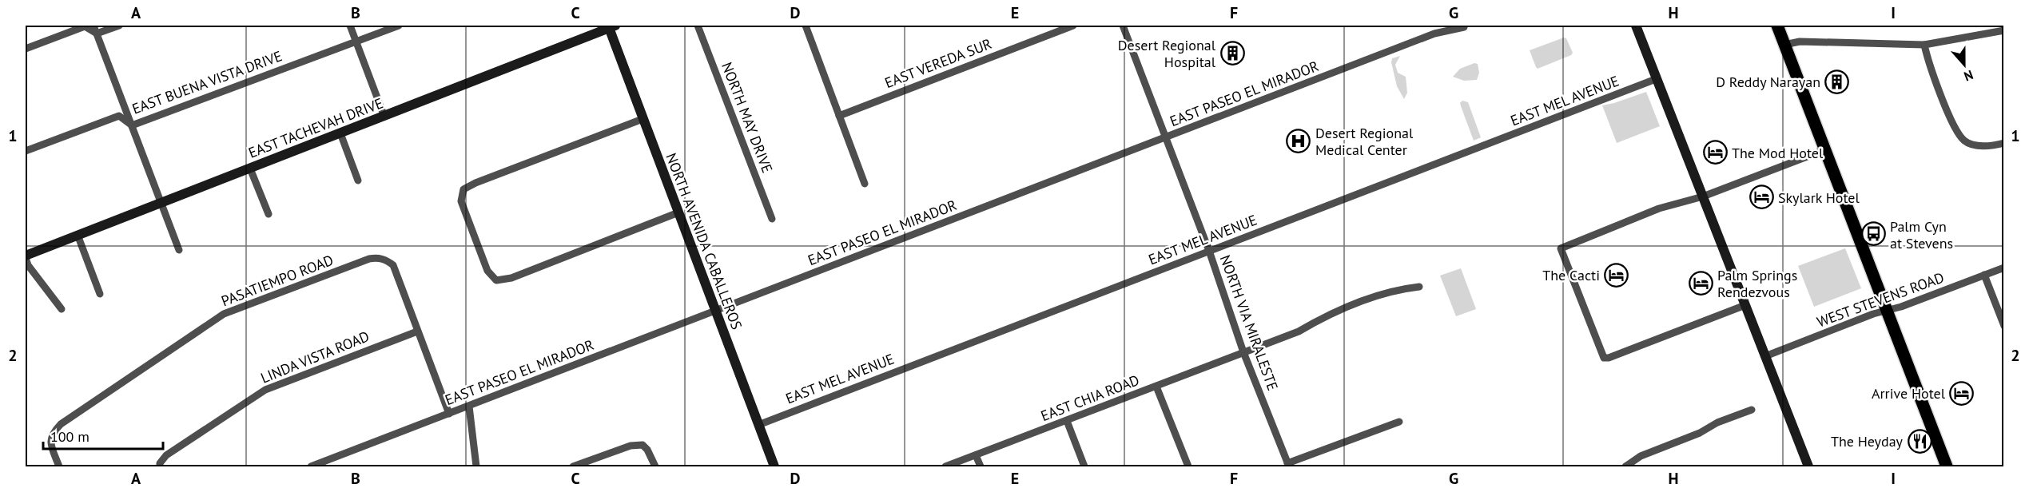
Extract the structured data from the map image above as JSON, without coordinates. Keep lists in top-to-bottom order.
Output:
{
  "streets": {
    "street": [
      "EAST VEREDA SUR",
      "EAST BUENA VISTA DRIVE",
      "EAST PASEO EL MIRADOR",
      "EAST MEL AVENUE",
      "NORTH MAY DRIVE",
      "EAST TACHEVAH DRIVE",
      "NORTH AVENIDA CABALLEROS",
      "PASATIEMPO ROAD",
      "WEST STEVENS ROAD",
      "NORTH VIA MIRALESTE",
      "LINDA VISTA ROAD",
      "EAST CHIA ROAD"
    ]
  },
  "crossings": [
    ["EAST PASEO EL MIRADOR", "NORTH AVENIDA CABALLEROS"],
    ["EAST PASEO EL MIRADOR", "PASATIEMPO ROAD"],
    ["EAST PASEO EL MIRADOR", "NORTH VIA MIRALESTE"],
    ["EAST MEL AVENUE", "NORTH AVENIDA CABALLEROS"],
    ["EAST MEL AVENUE", "NORTH VIA MIRALESTE"],
    ["EAST TACHEVAH DRIVE", "NORTH AVENIDA CABALLEROS"],
    ["PASATIEMPO ROAD", "LINDA VISTA ROAD"],
    ["NORTH VIA MIRALESTE", "EAST CHIA ROAD"]
  ],
  "places": {
    "building": ["Desert Regional Hospital", "D Reddy Narayan"],
    "hospital": ["Desert Regional Medical Center"],
    "hotel": [
      "The Mod Hotel",
      "Skylark Hotel",
      "The Cacti",
      "Palm Springs Rendezvous",
      "Arrive Hotel"
    ],
    "bus stop": ["Palm Cyn at Stevens"],
    "restaurant": ["The Heyday"]
  },
  "scale_bar": "100 m",
  "north": "bottom",
  "grid": {
    "columns": [
      "A",
      "B",
      "C",
      "D",
      "E",
      "F",
      "G",
      "H",
      "I"
    ],
    "rows": ["1", "2"]
  }
}
